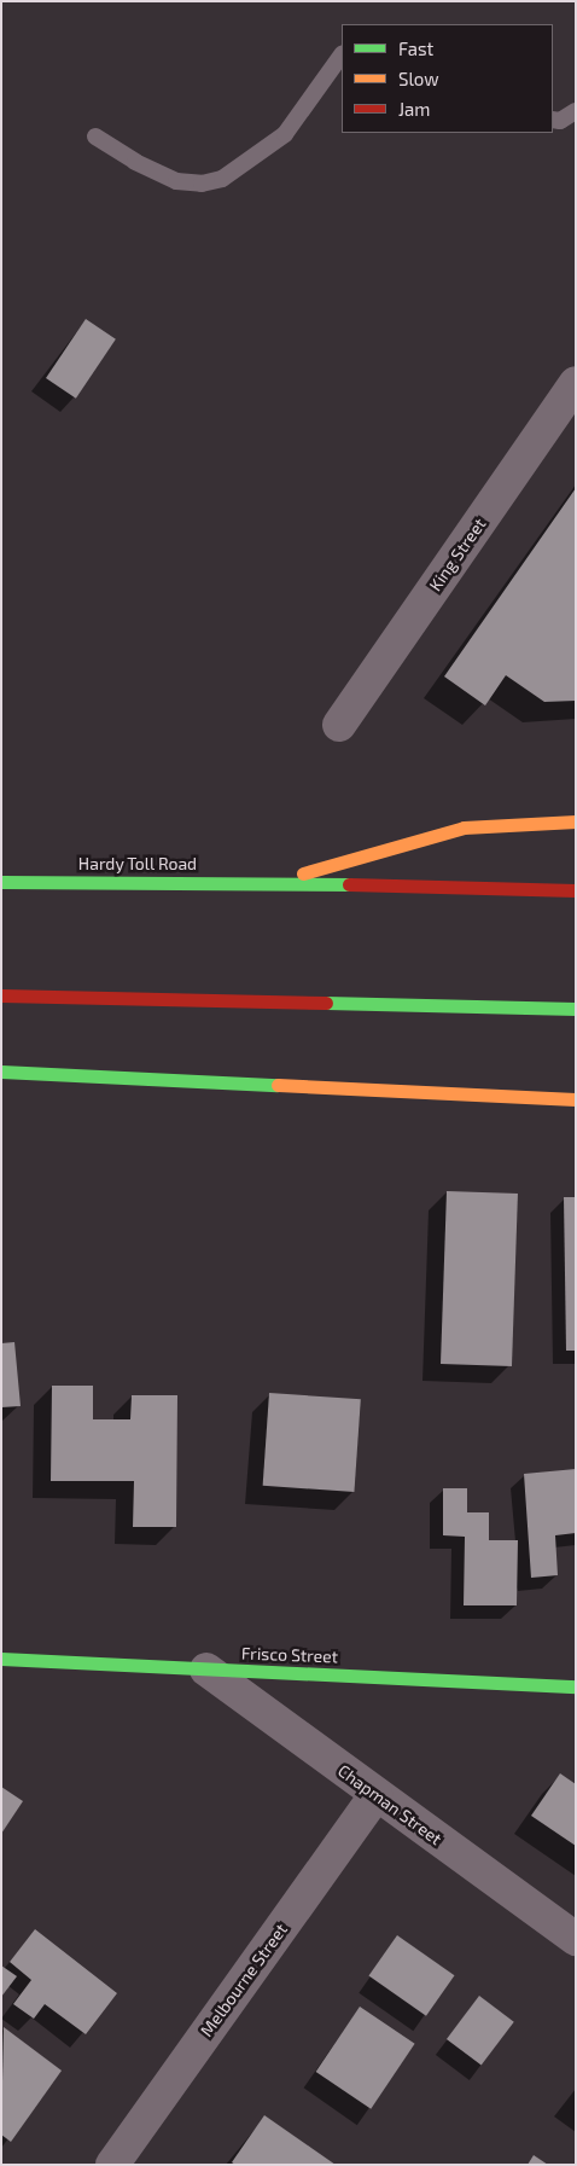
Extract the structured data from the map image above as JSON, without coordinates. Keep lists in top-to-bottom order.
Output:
{
  "streets": {
    "main road": ["Hardy Toll Road", "Frisco Street"],
    "street": ["King Street", "Chapman Street", "Melbourne Street"]
  },
  "crossings": [
    ["Frisco Street", "Chapman Street"],
    ["Chapman Street", "Melbourne Street"]
  ],
  "legend": ["Fast", "Slow", "Jam"]
}
